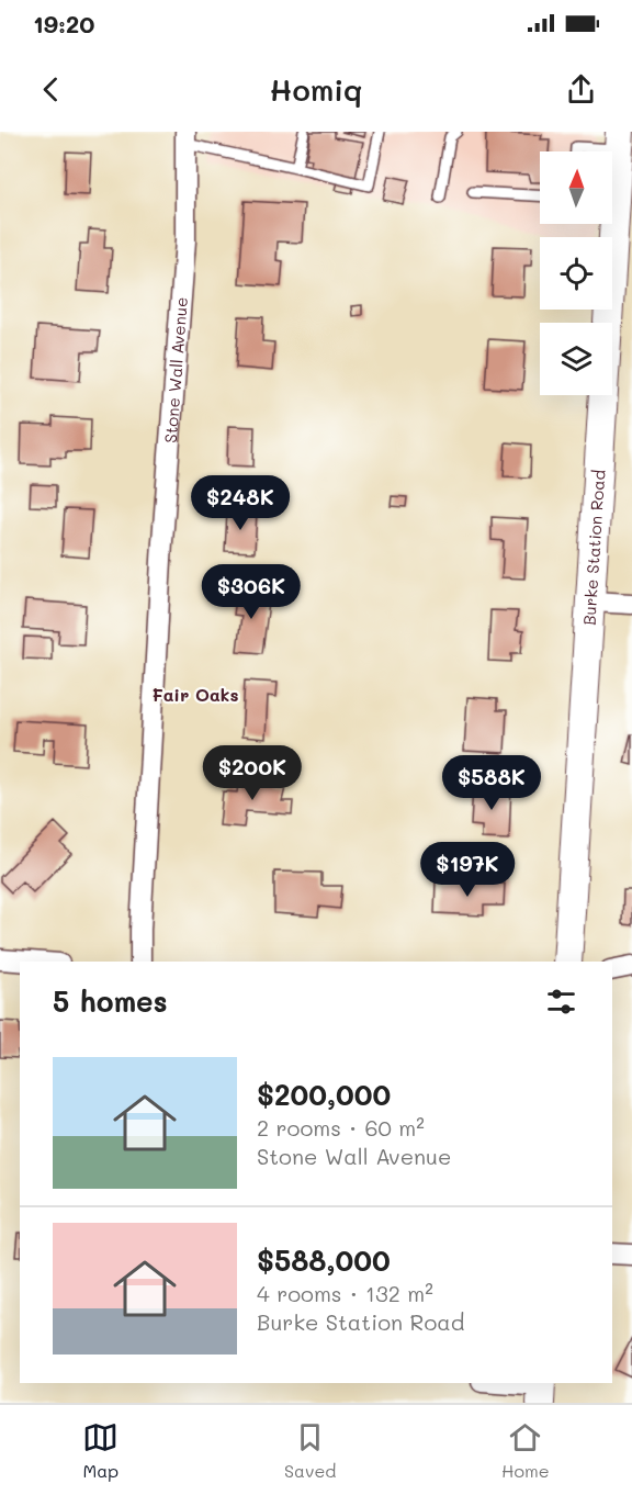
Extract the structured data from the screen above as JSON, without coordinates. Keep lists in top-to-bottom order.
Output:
{
  "streets": {
    "street": ["Stone Wall Avenue", "Burke Station Road"]
  },
  "districts": ["Fair Oaks"],
  "north": "top",
  "page": {
    "status": "19:20",
    "header": "Homiq",
    "price": [
      "$248K",
      "$306K",
      "$200K",
      "$588K",
      "$197K"
    ],
    "heading": "5 homes",
    "list": [
      {
        "name": "$200,000",
        "note": "2 rooms · 60 m² · Stone Wall Avenue"
      },
      {
        "name": "$588,000",
        "note": "4 rooms · 132 m² · Burke Station Road"
      }
    ],
    "tabs": ["Map", "Saved", "Home"]
  }
}
